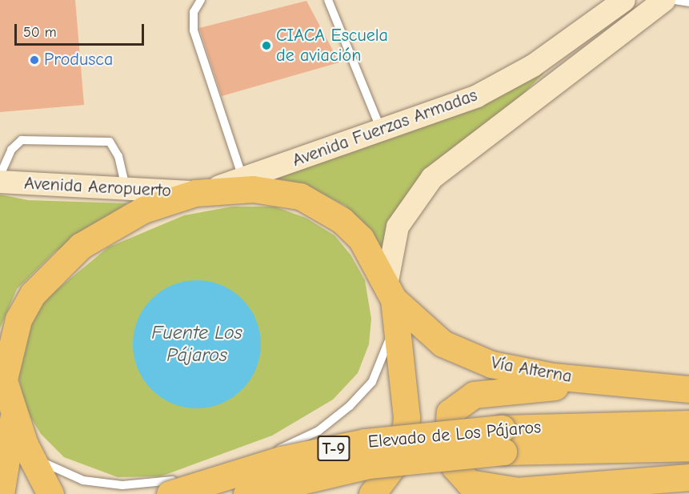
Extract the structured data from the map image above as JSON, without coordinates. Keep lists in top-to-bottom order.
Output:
{
  "streets": {
    "highway": ["Vía Alterna", "Elevado de Los Pájaros", "T-9"],
    "street": ["Avenida Fuerzas Armadas", "Avenida Aeropuerto"]
  },
  "crossings": [
    ["Avenida Fuerzas Armadas", "Avenida Aeropuerto"],
    ["Avenida Fuerzas Armadas", "Vía Alterna"]
  ],
  "water": ["Fuente Los Pájaros"],
  "places": ["CIACA Escuela de aviación", "Produsca"],
  "scale_bar": "50 m"
}
